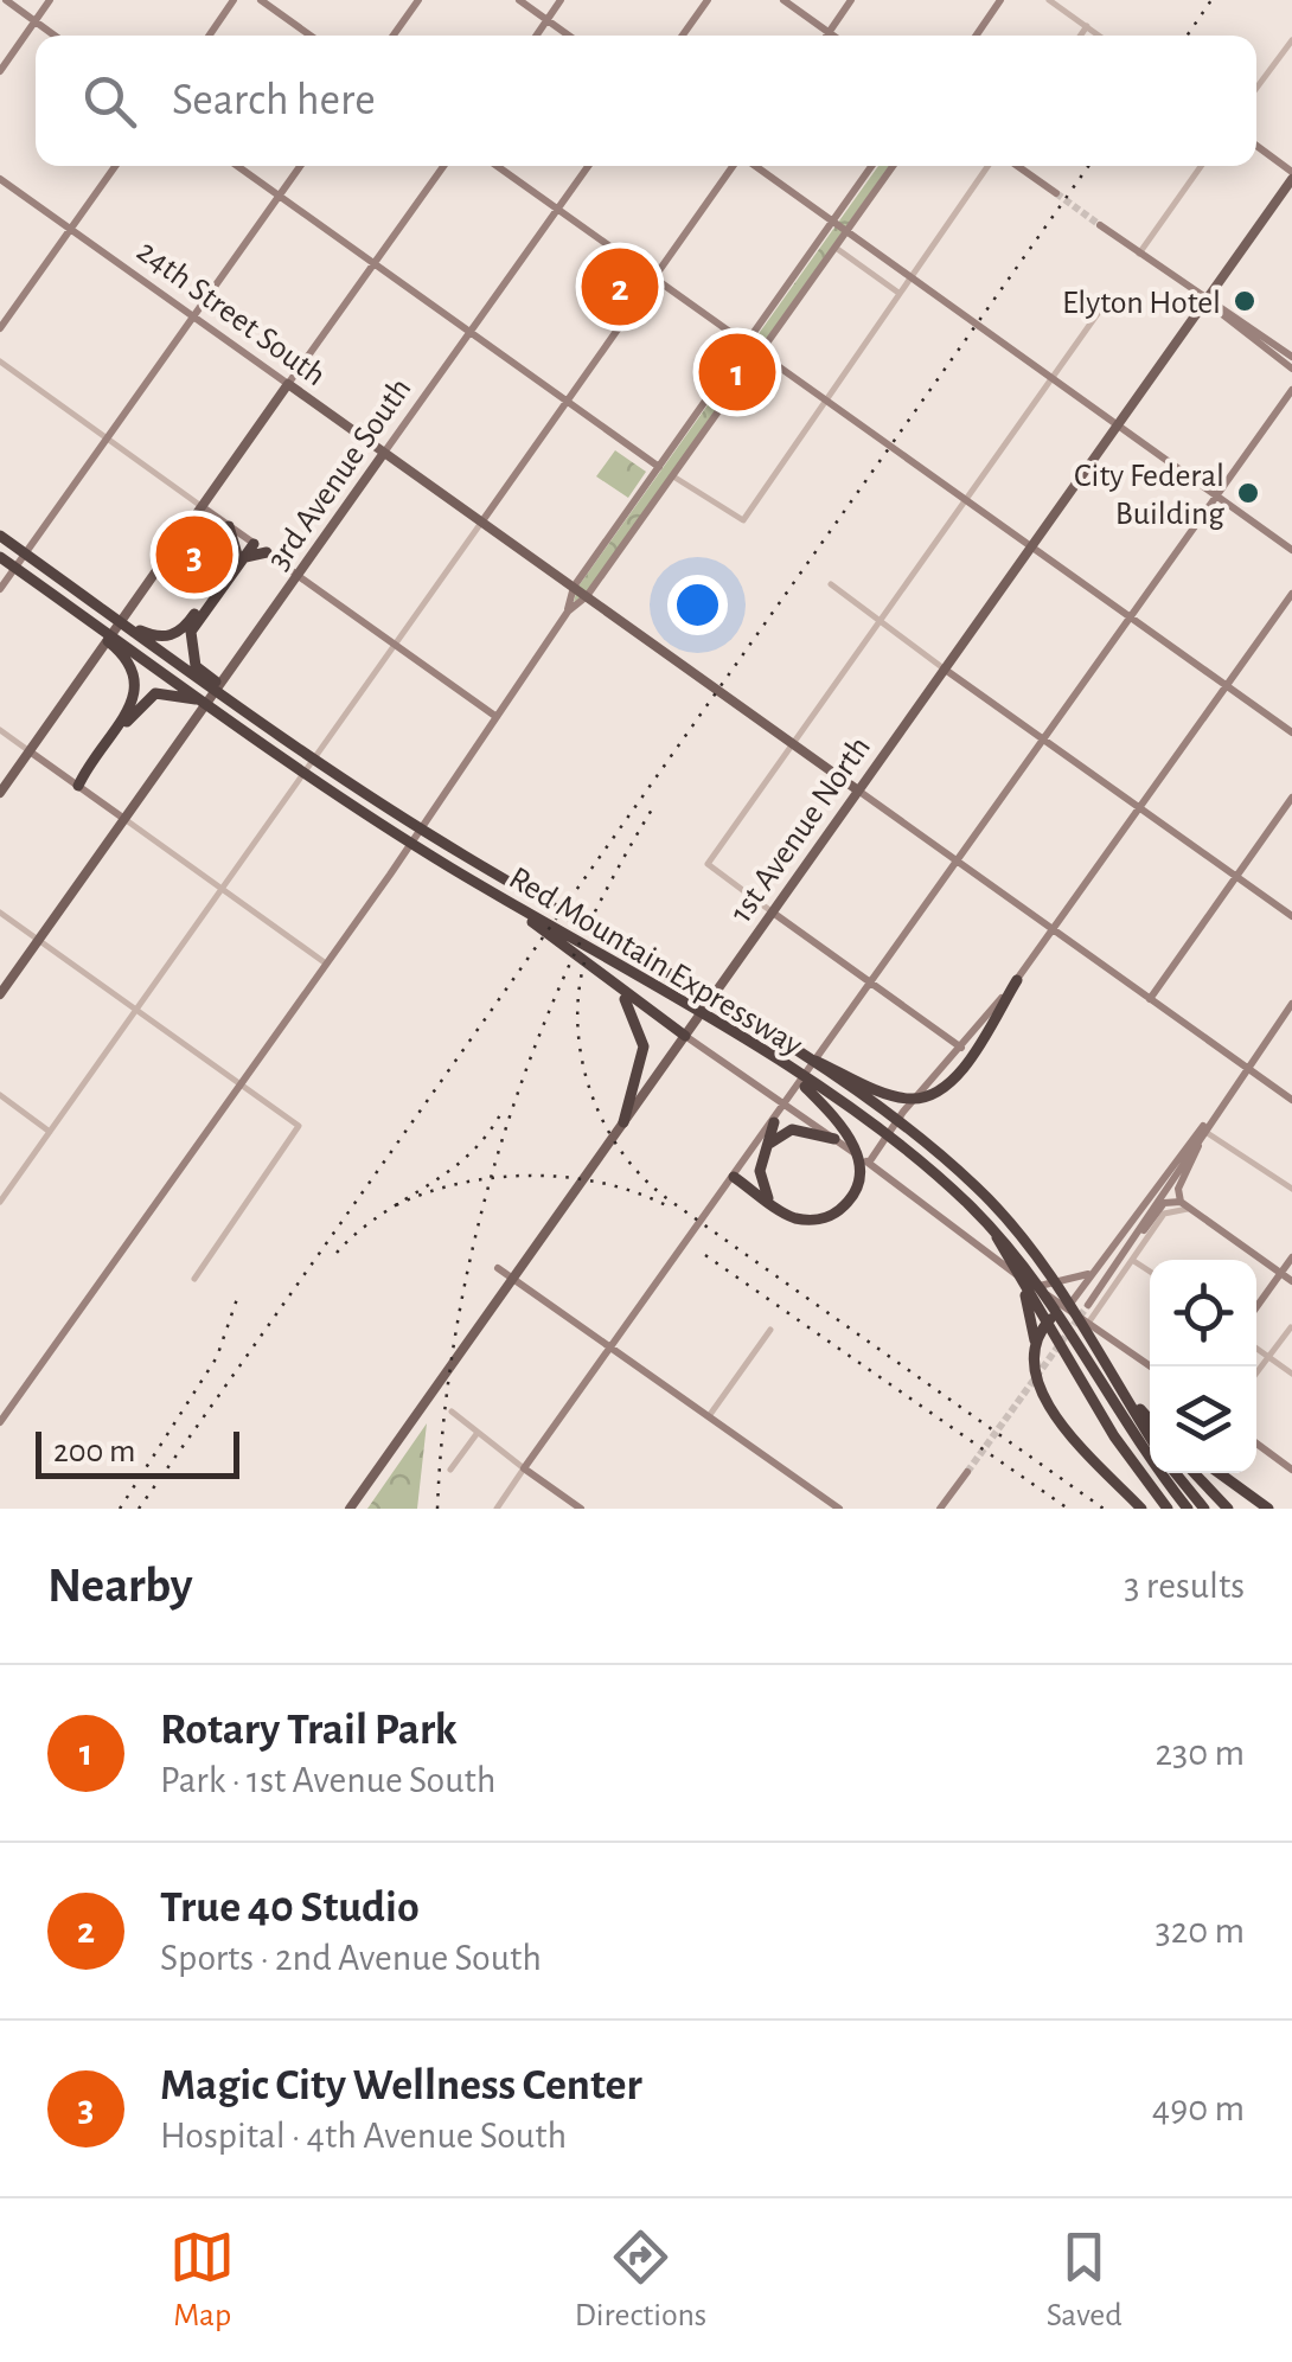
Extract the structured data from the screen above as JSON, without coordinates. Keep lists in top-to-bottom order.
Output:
{
  "streets": {
    "highway": ["Red Mountain Expressway"],
    "main road": ["24th Street South", "3rd Avenue South", "1st Avenue North"]
  },
  "crossings": [
    ["24th Street South", "3rd Avenue South"],
    ["24th Street South", "1st Avenue North"]
  ],
  "places": ["Elyton Hotel", "City Federal Building"],
  "scale_bar": "200 m",
  "page": {
    "search": "Search here",
    "pins": ["2", "1", "3"],
    "scale": "200 m",
    "heading": ["Nearby", "3 results"],
    "list": [
      {
        "mark": "1",
        "name": "Rotary Trail Park",
        "note": "Park · 1st Avenue South",
        "value": "230 m"
      },
      {
        "mark": "2",
        "name": "True 40 Studio",
        "note": "Sports · 2nd Avenue South",
        "value": "320 m"
      },
      {
        "mark": "3",
        "name": "Magic City Wellness Center",
        "note": "Hospital · 4th Avenue South",
        "value": "490 m"
      }
    ],
    "nav": ["Map", "Directions", "Saved"]
  }
}
